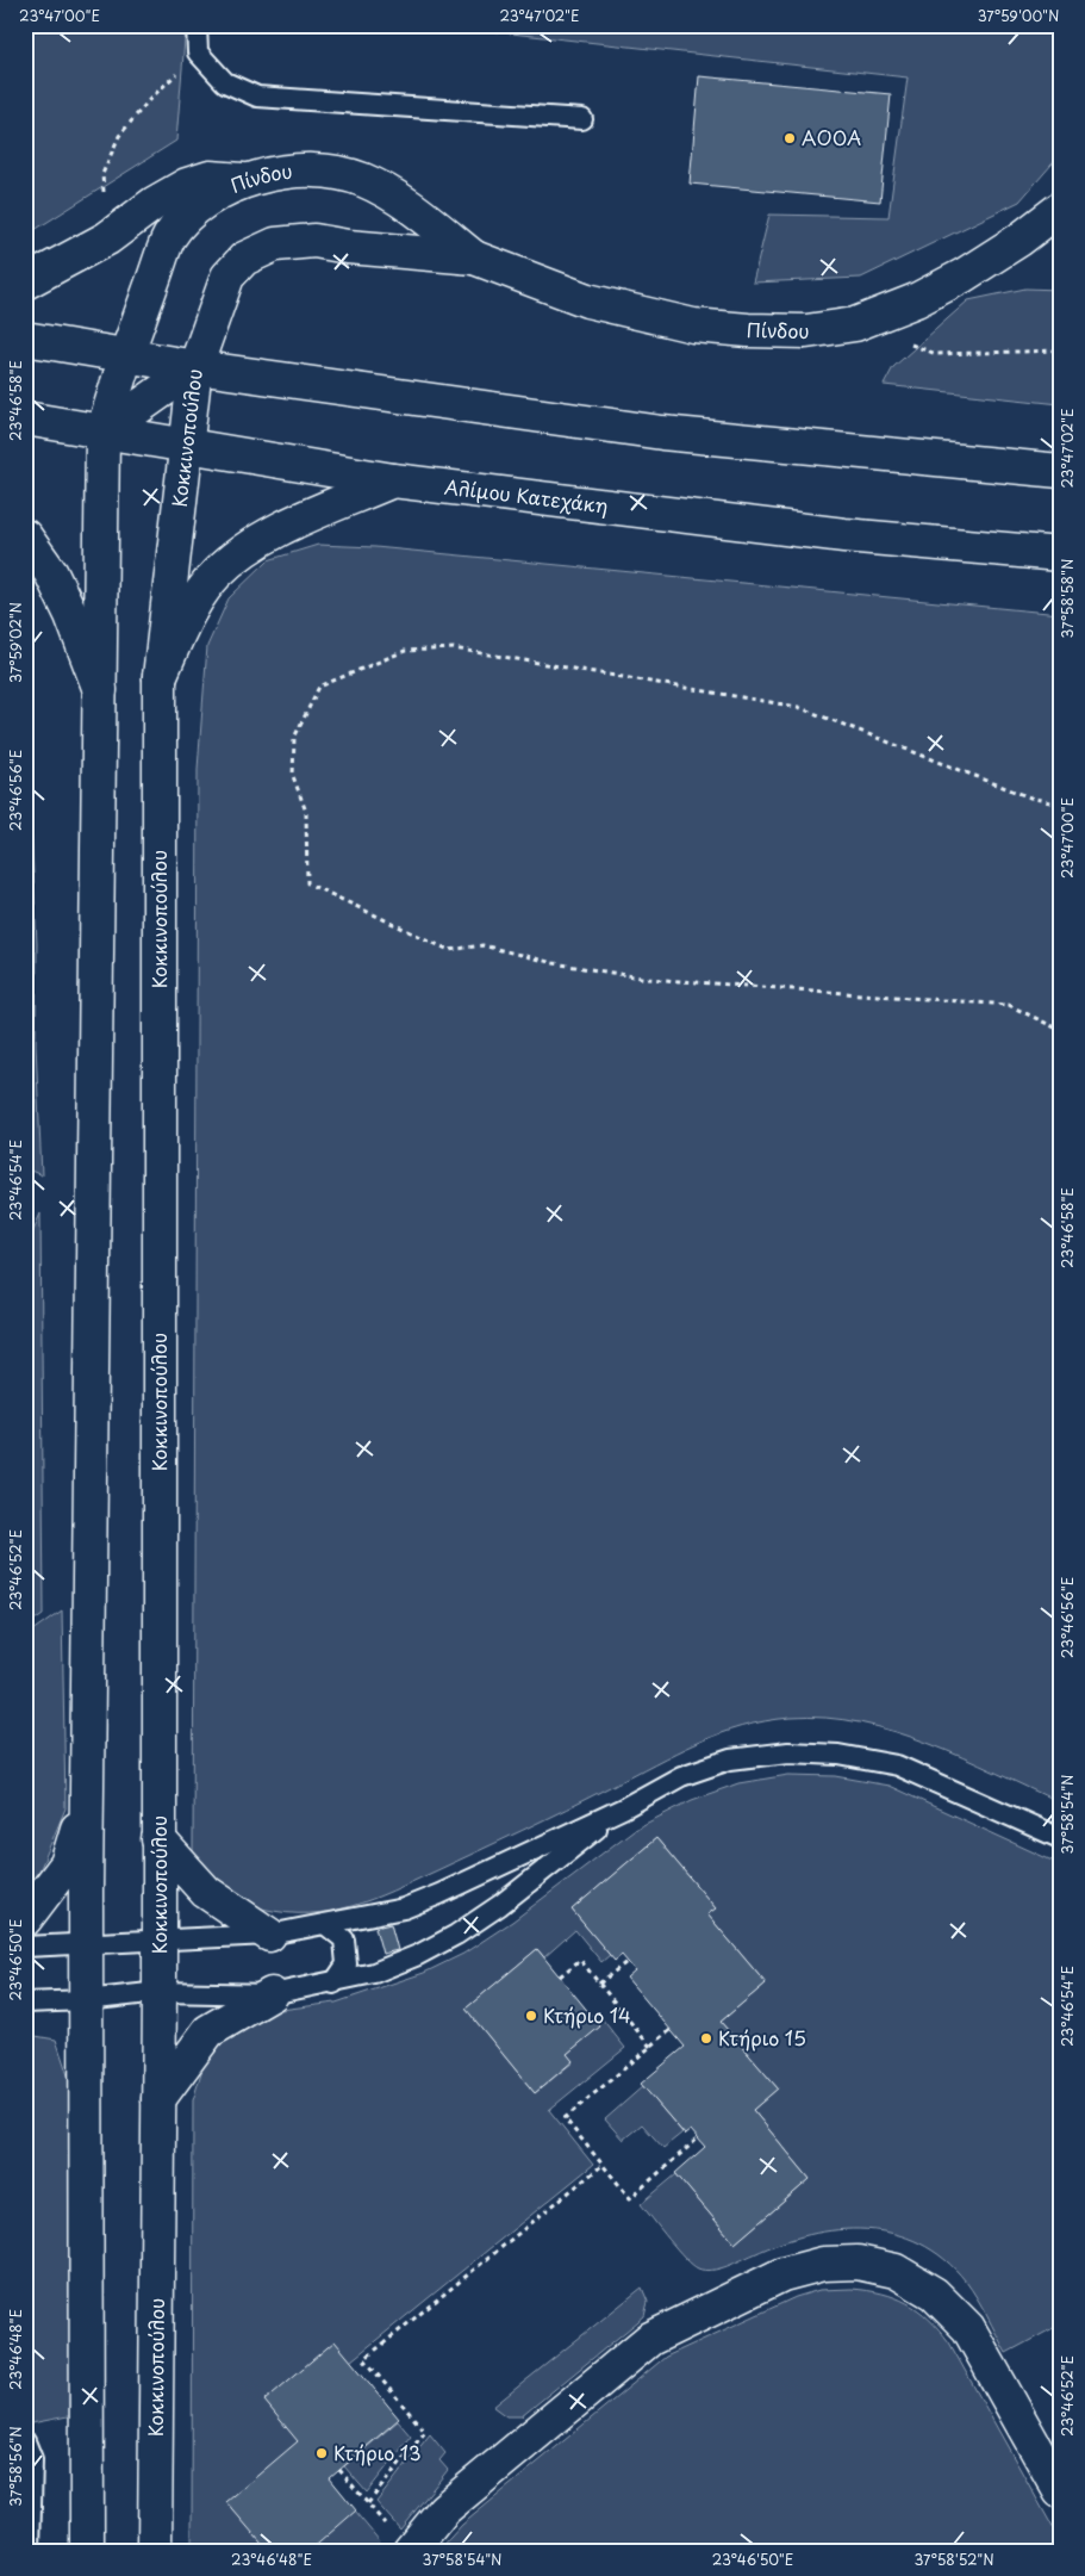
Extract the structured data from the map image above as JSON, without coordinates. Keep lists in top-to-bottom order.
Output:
{
  "streets": {
    "main road": ["Πίνδου", "Κοκκινοπούλου", "Αλίμου Κατεχάκη"]
  },
  "crossings": [
    ["Πίνδου", "Κοκκινοπούλου"],
    ["Κοκκινοπούλου", "Αλίμου Κατεχάκη"]
  ],
  "places": [
    "ΑΟΟΑ",
    "Κτήριο 14",
    "Κτήριο 15",
    "Κτήριο 13"
  ],
  "coordinates": [
    "23°47'00\"E",
    "23°47'02\"E",
    "37°59'00\"N",
    "23°46'58\"E",
    "37°58'58\"N",
    "37°59'02\"N",
    "23°46'56\"E",
    "23°46'54\"E",
    "23°46'52\"E",
    "37°58'54\"N",
    "23°46'50\"E",
    "23°46'48\"E",
    "37°58'56\"N",
    "37°58'52\"N"
  ]
}
